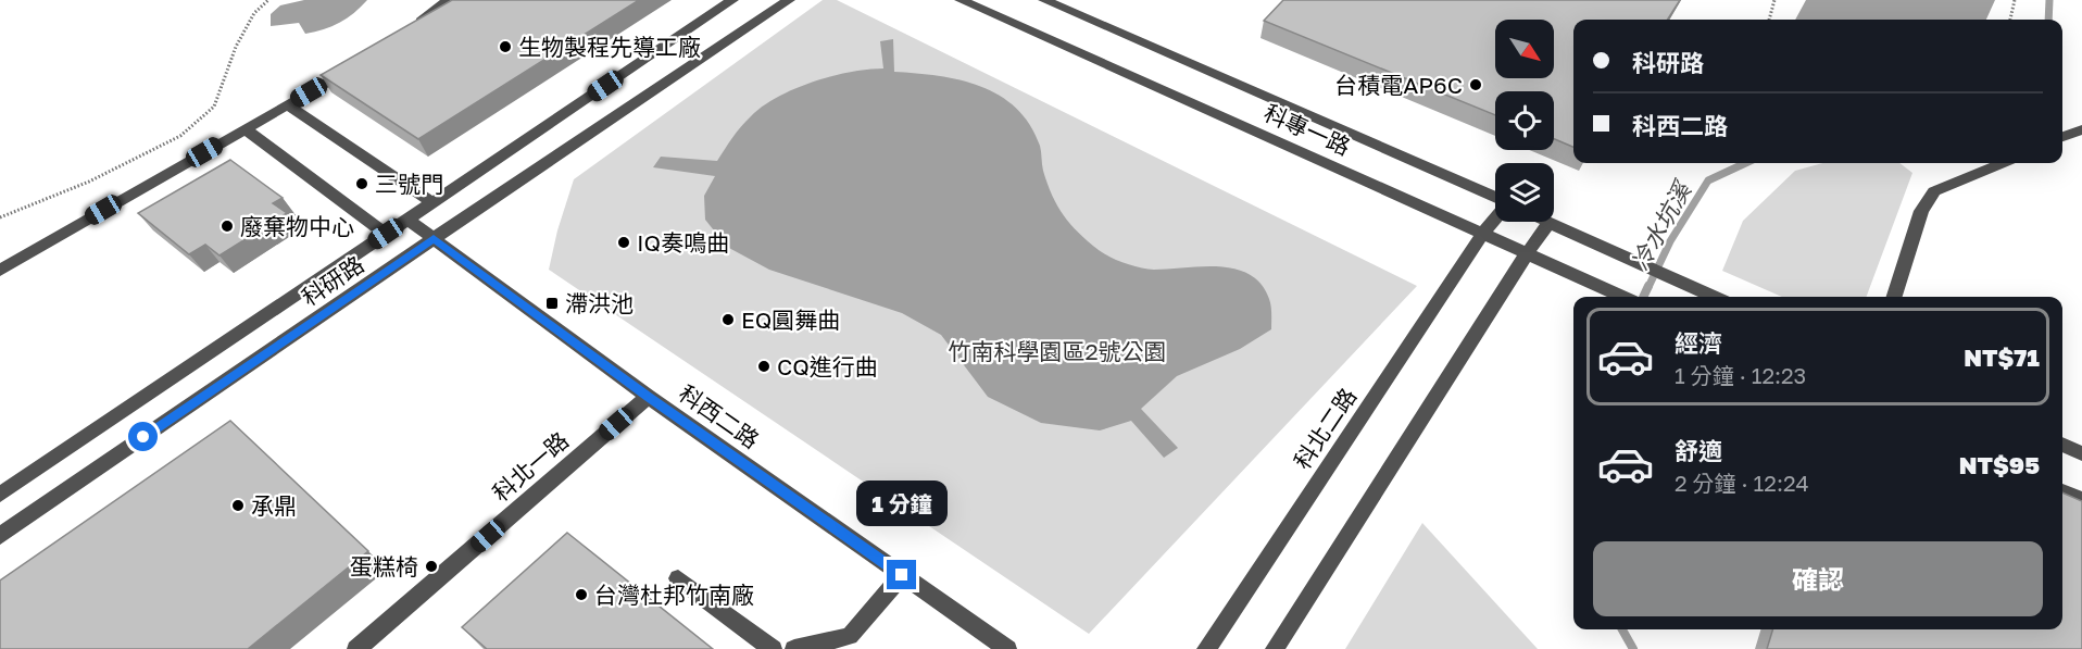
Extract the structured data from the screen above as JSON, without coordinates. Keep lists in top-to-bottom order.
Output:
{
  "streets": {
    "street": [
      "科專一路",
      "科研路",
      "科西二路",
      "科北二路",
      "科北一路"
    ]
  },
  "crossings": [
    ["科專一路", "科北二路"],
    ["科研路", "科西二路"],
    ["科西二路", "科北一路"]
  ],
  "water": ["冷水坑溪"],
  "parks": ["竹南科學園區2號公園"],
  "places": {
    "other": [
      "生物製程先導工廠",
      "台積電AP6C",
      "三號門",
      "廢棄物中心",
      "IQ奏鳴曲",
      "EQ圓舞曲",
      "CQ進行曲",
      "承鼎",
      "蛋糕椅",
      "台灣杜邦竹南廠"
    ],
    "transit": ["滯洪池"]
  },
  "north": "bottom right",
  "page": {
    "banner": ["科研路", "科西二路"],
    "list": [
      {
        "name": "經濟",
        "note": "1 分鐘 · 12:23",
        "value": "NT$71"
      },
      {
        "name": "舒適",
        "note": "2 分鐘 · 12:24",
        "value": "NT$95"
      }
    ],
    "bubble": "1 分鐘",
    "buttons": "確認"
  }
}
